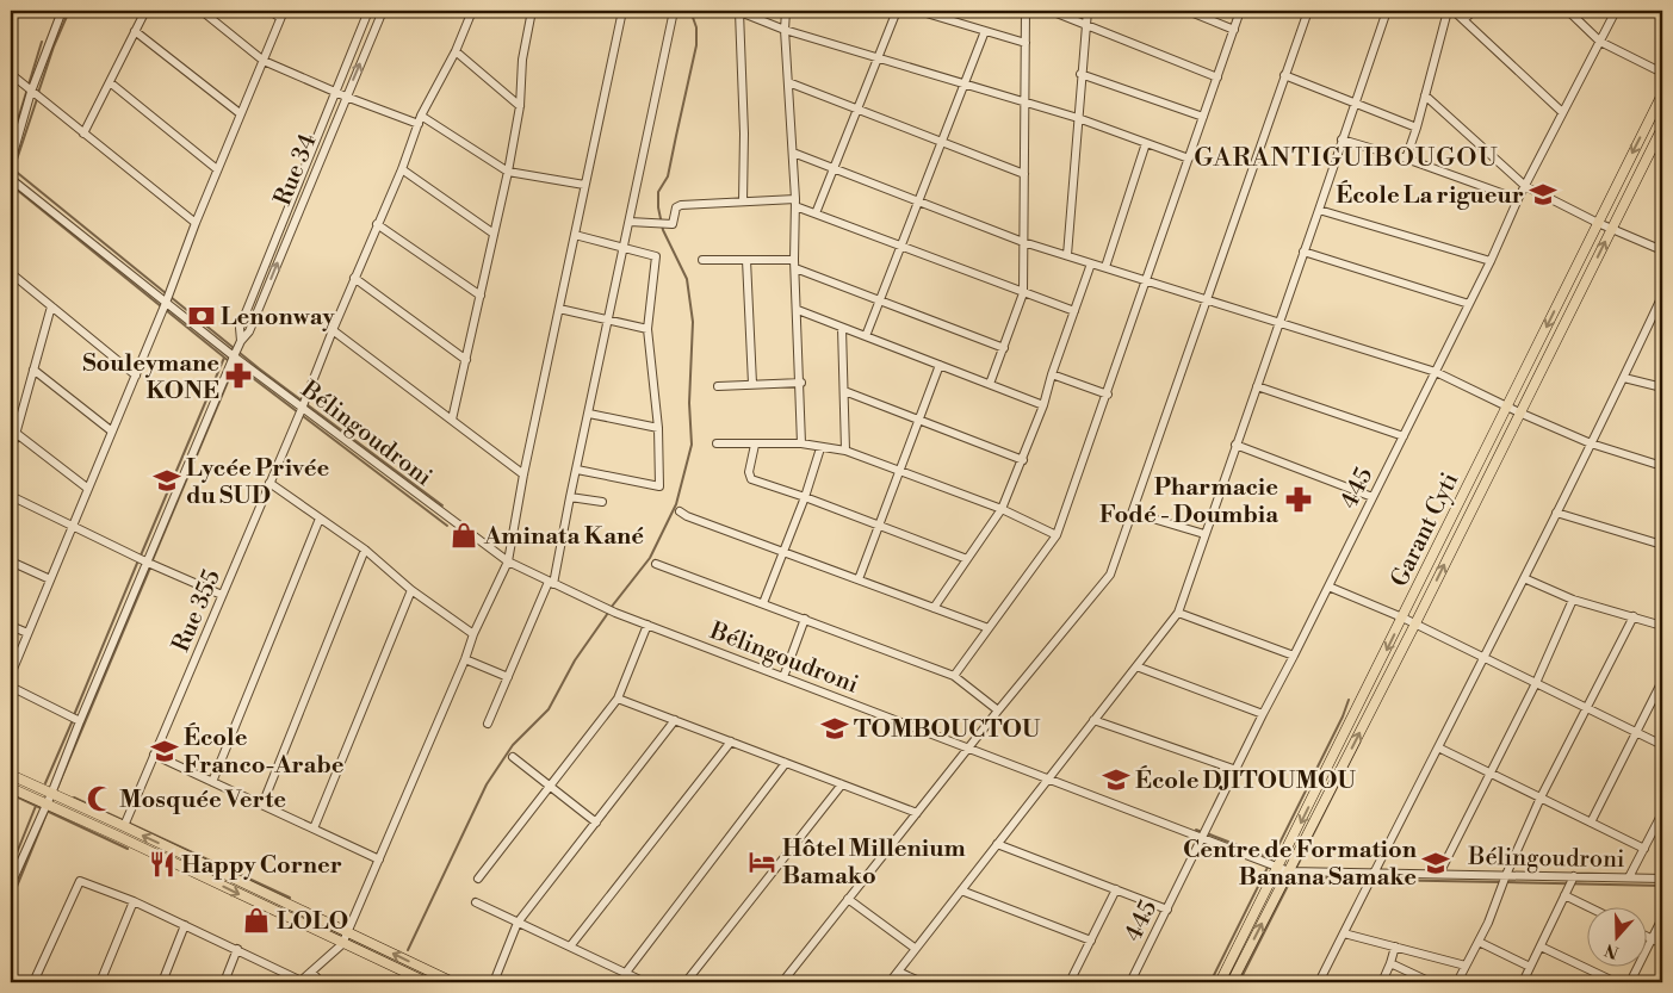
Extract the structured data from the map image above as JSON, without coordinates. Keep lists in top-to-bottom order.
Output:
{
  "streets": {
    "main road": ["Garant Cyti"],
    "street": [
      "Rue 34",
      "Bélingoudroni",
      "445",
      "Rue 355"
    ]
  },
  "crossings": [
    ["Rue 34", "Bélingoudroni"],
    ["Bélingoudroni", "445"],
    ["Bélingoudroni", "Garant Cyti"],
    ["Bélingoudroni", "Rue 355"]
  ],
  "districts": ["GARANTIGUIBOUGOU"],
  "places": {
    "school or university": [
      "École La rigueur",
      "Lycée Privée du SUD",
      "TOMBOUCTOU",
      "École Franco-Arabe",
      "École DJITOUMOU",
      "Centre de Formation Banana Samake"
    ],
    "bank": ["Lenonway"],
    "pharmacy": ["Souleymane KONE", "Pharmacie Fodé - Doumbia"],
    "shop": ["Aminata Kané", "LOLO"],
    "mosque": ["Mosquée Verte"],
    "hotel": ["Hôtel Millenium Bamako"],
    "restaurant": ["Happy Corner"]
  },
  "north": "bottom"
}
